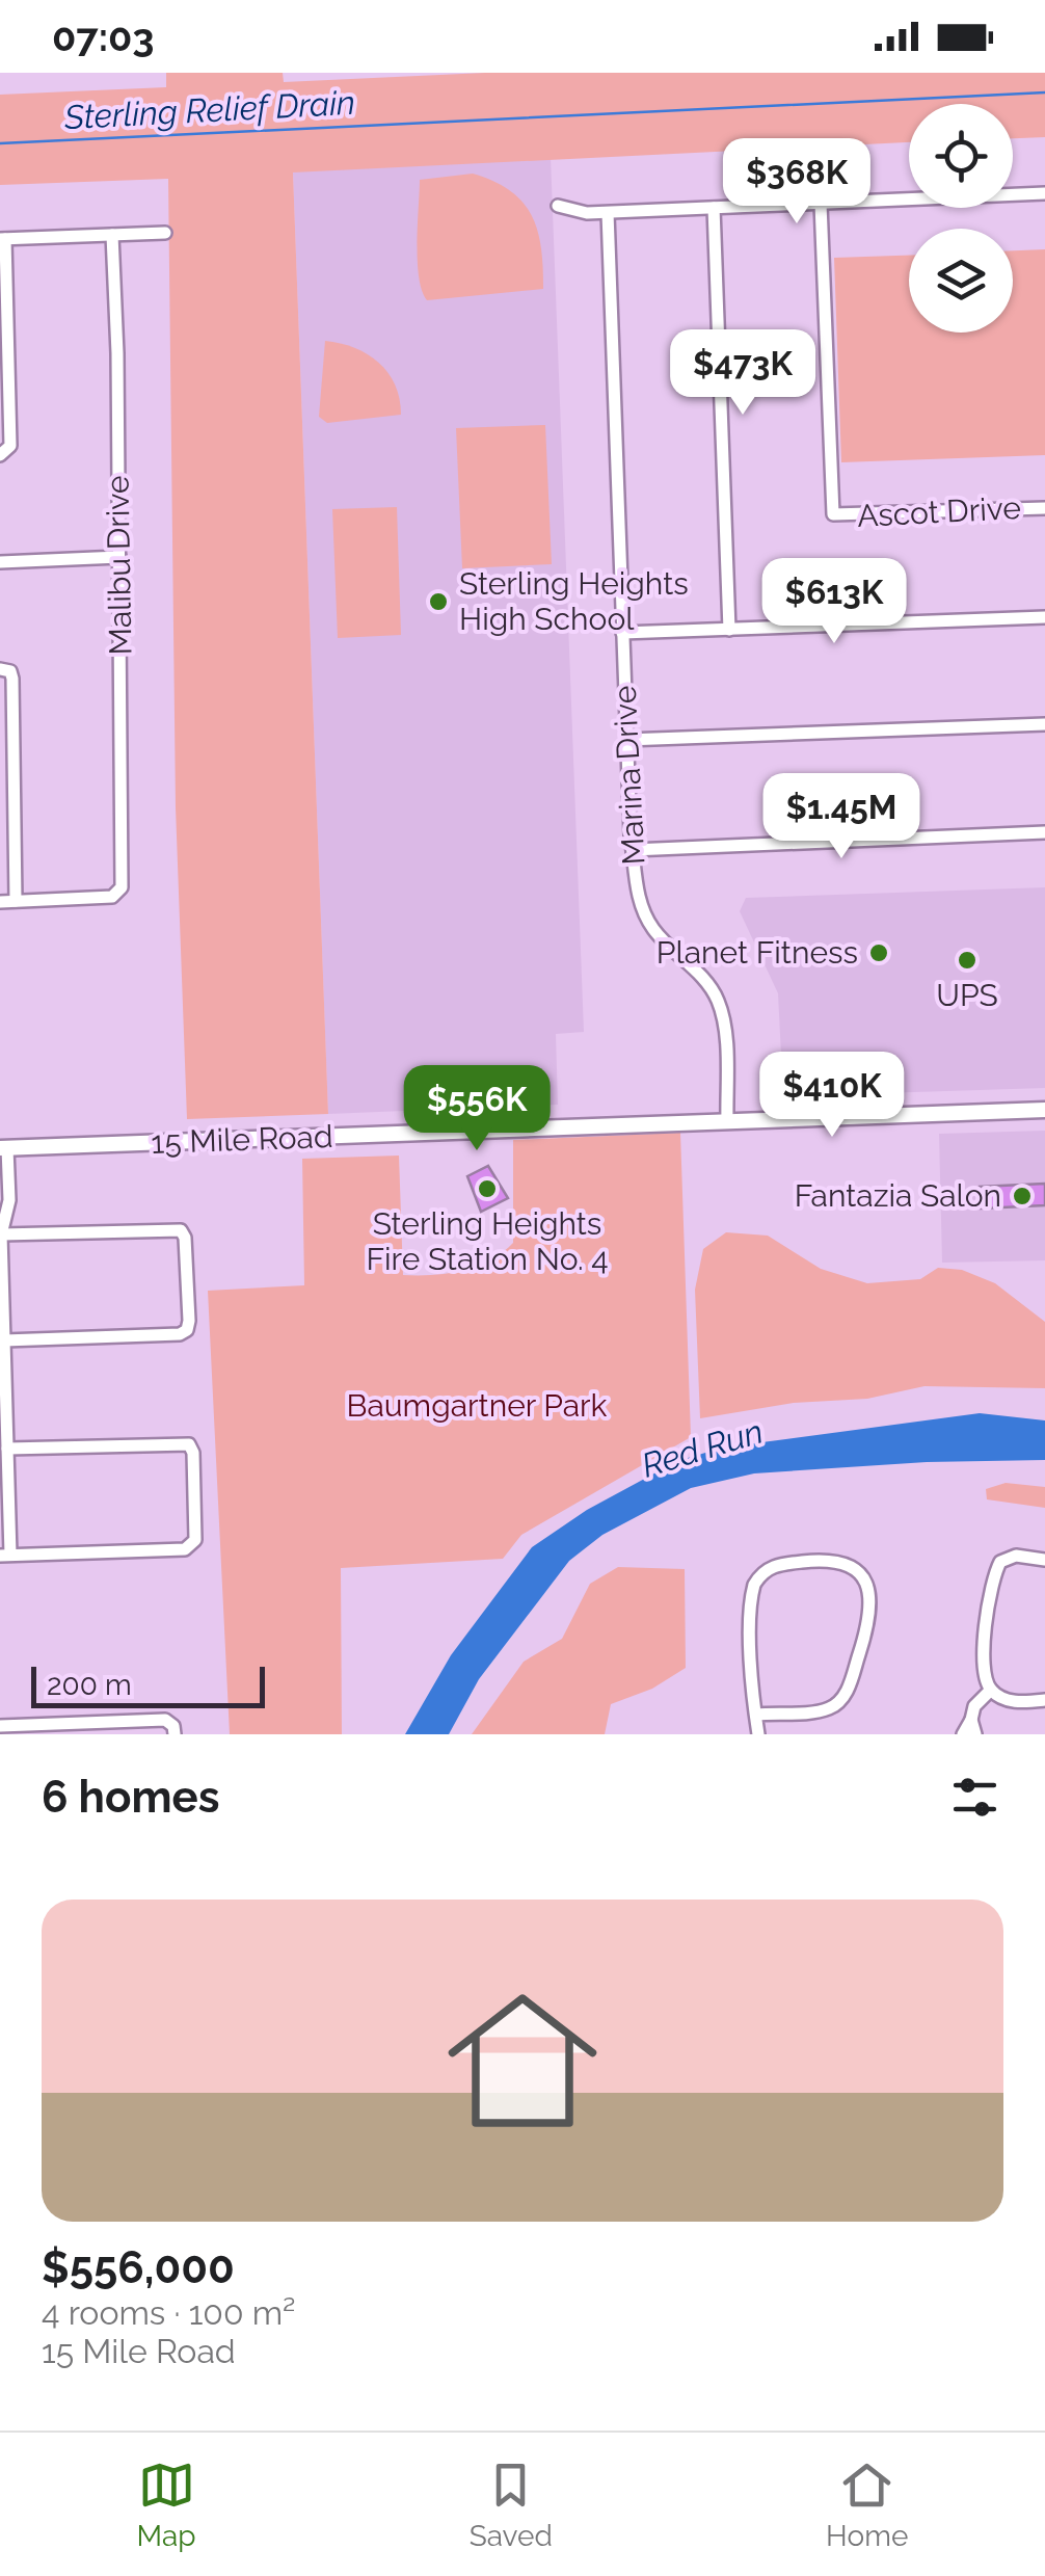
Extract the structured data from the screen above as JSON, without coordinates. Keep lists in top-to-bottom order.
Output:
{
  "streets": {
    "main road": ["15 Mile Road"],
    "street": ["Ascot Drive", "Malibu Drive", "Marina Drive"]
  },
  "crossings": [
    ["Marina Drive", "15 Mile Road"]
  ],
  "water": ["Sterling Relief Drain", "Red Run"],
  "parks": ["Baumgartner Park"],
  "places": [
    "Sterling Heights High School",
    "Planet Fitness",
    "UPS",
    "Sterling Heights Fire Station No. 4",
    "Fantazia Salon"
  ],
  "scale_bar": "200 m",
  "page": {
    "status": "07:03",
    "price": [
      "$368K",
      "$473K",
      "$613K",
      "$1.45M",
      "$410K",
      "$556K"
    ],
    "scale": "200 m",
    "heading": "6 homes",
    "list": [
      {
        "name": "$556,000",
        "note": "4 rooms · 100 m² · 15 Mile Road"
      }
    ],
    "tabs": ["Map", "Saved", "Home"]
  }
}
